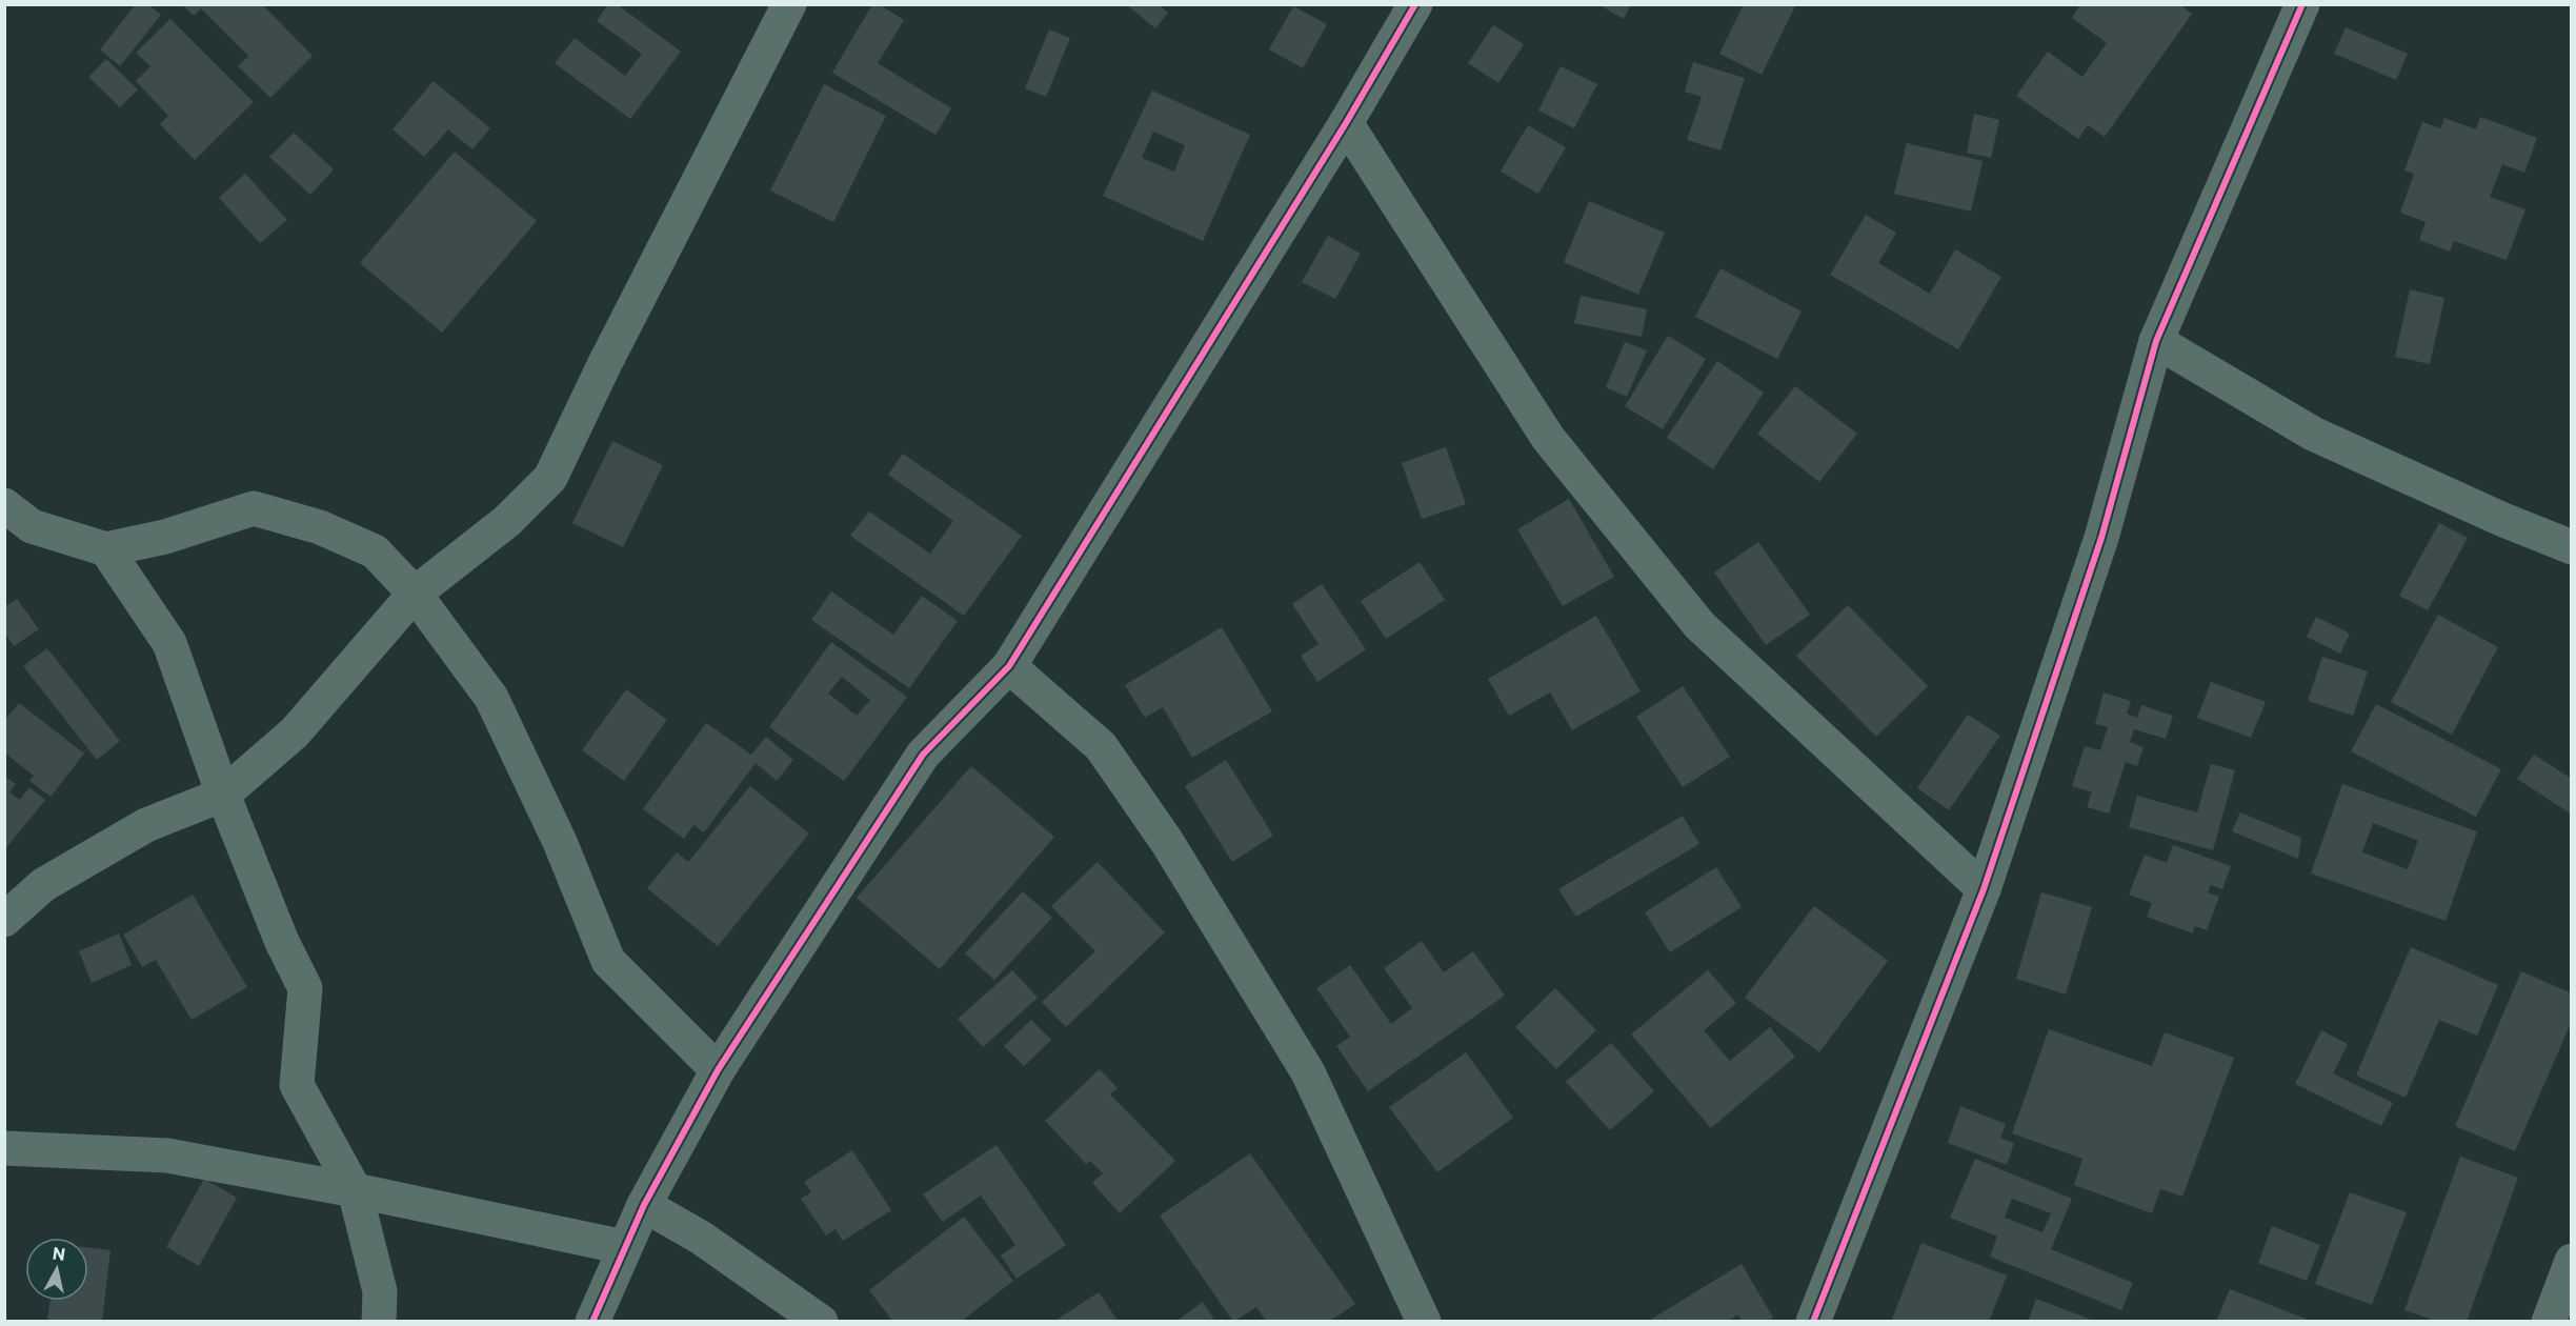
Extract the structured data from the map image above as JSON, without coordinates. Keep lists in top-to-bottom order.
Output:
{
  "north": "top"
}
